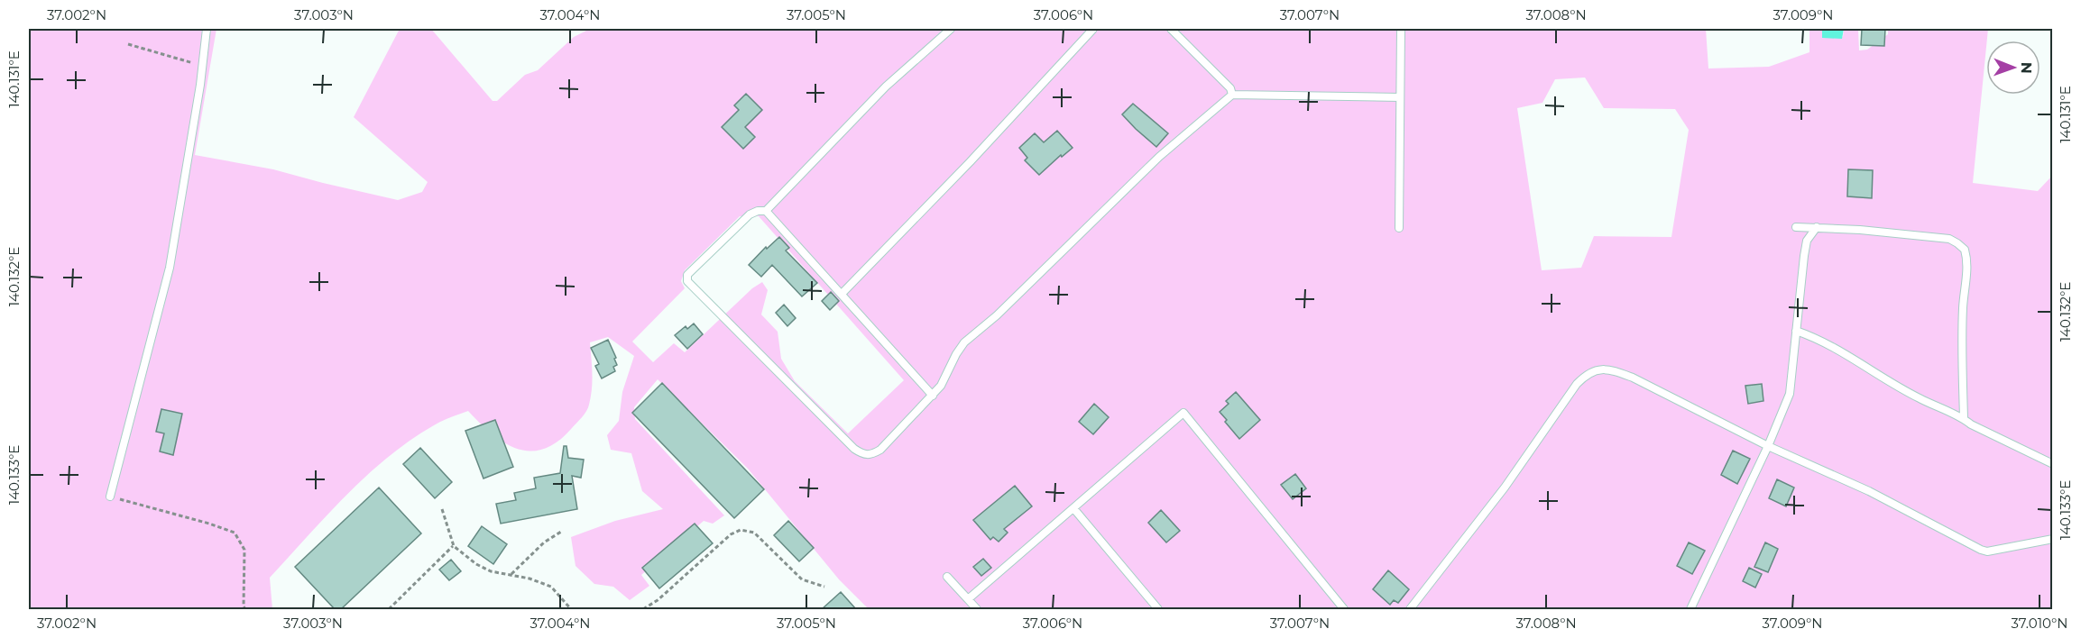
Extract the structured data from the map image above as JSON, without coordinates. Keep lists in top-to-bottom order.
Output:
{
  "north": "right",
  "coordinates": [
    "37.002°N",
    "37.003°N",
    "37.004°N",
    "37.005°N",
    "37.006°N",
    "37.007°N",
    "37.008°N",
    "37.009°N",
    "140.131°E",
    "140.132°E",
    "140.133°E",
    "37.010°N"
  ]
}
